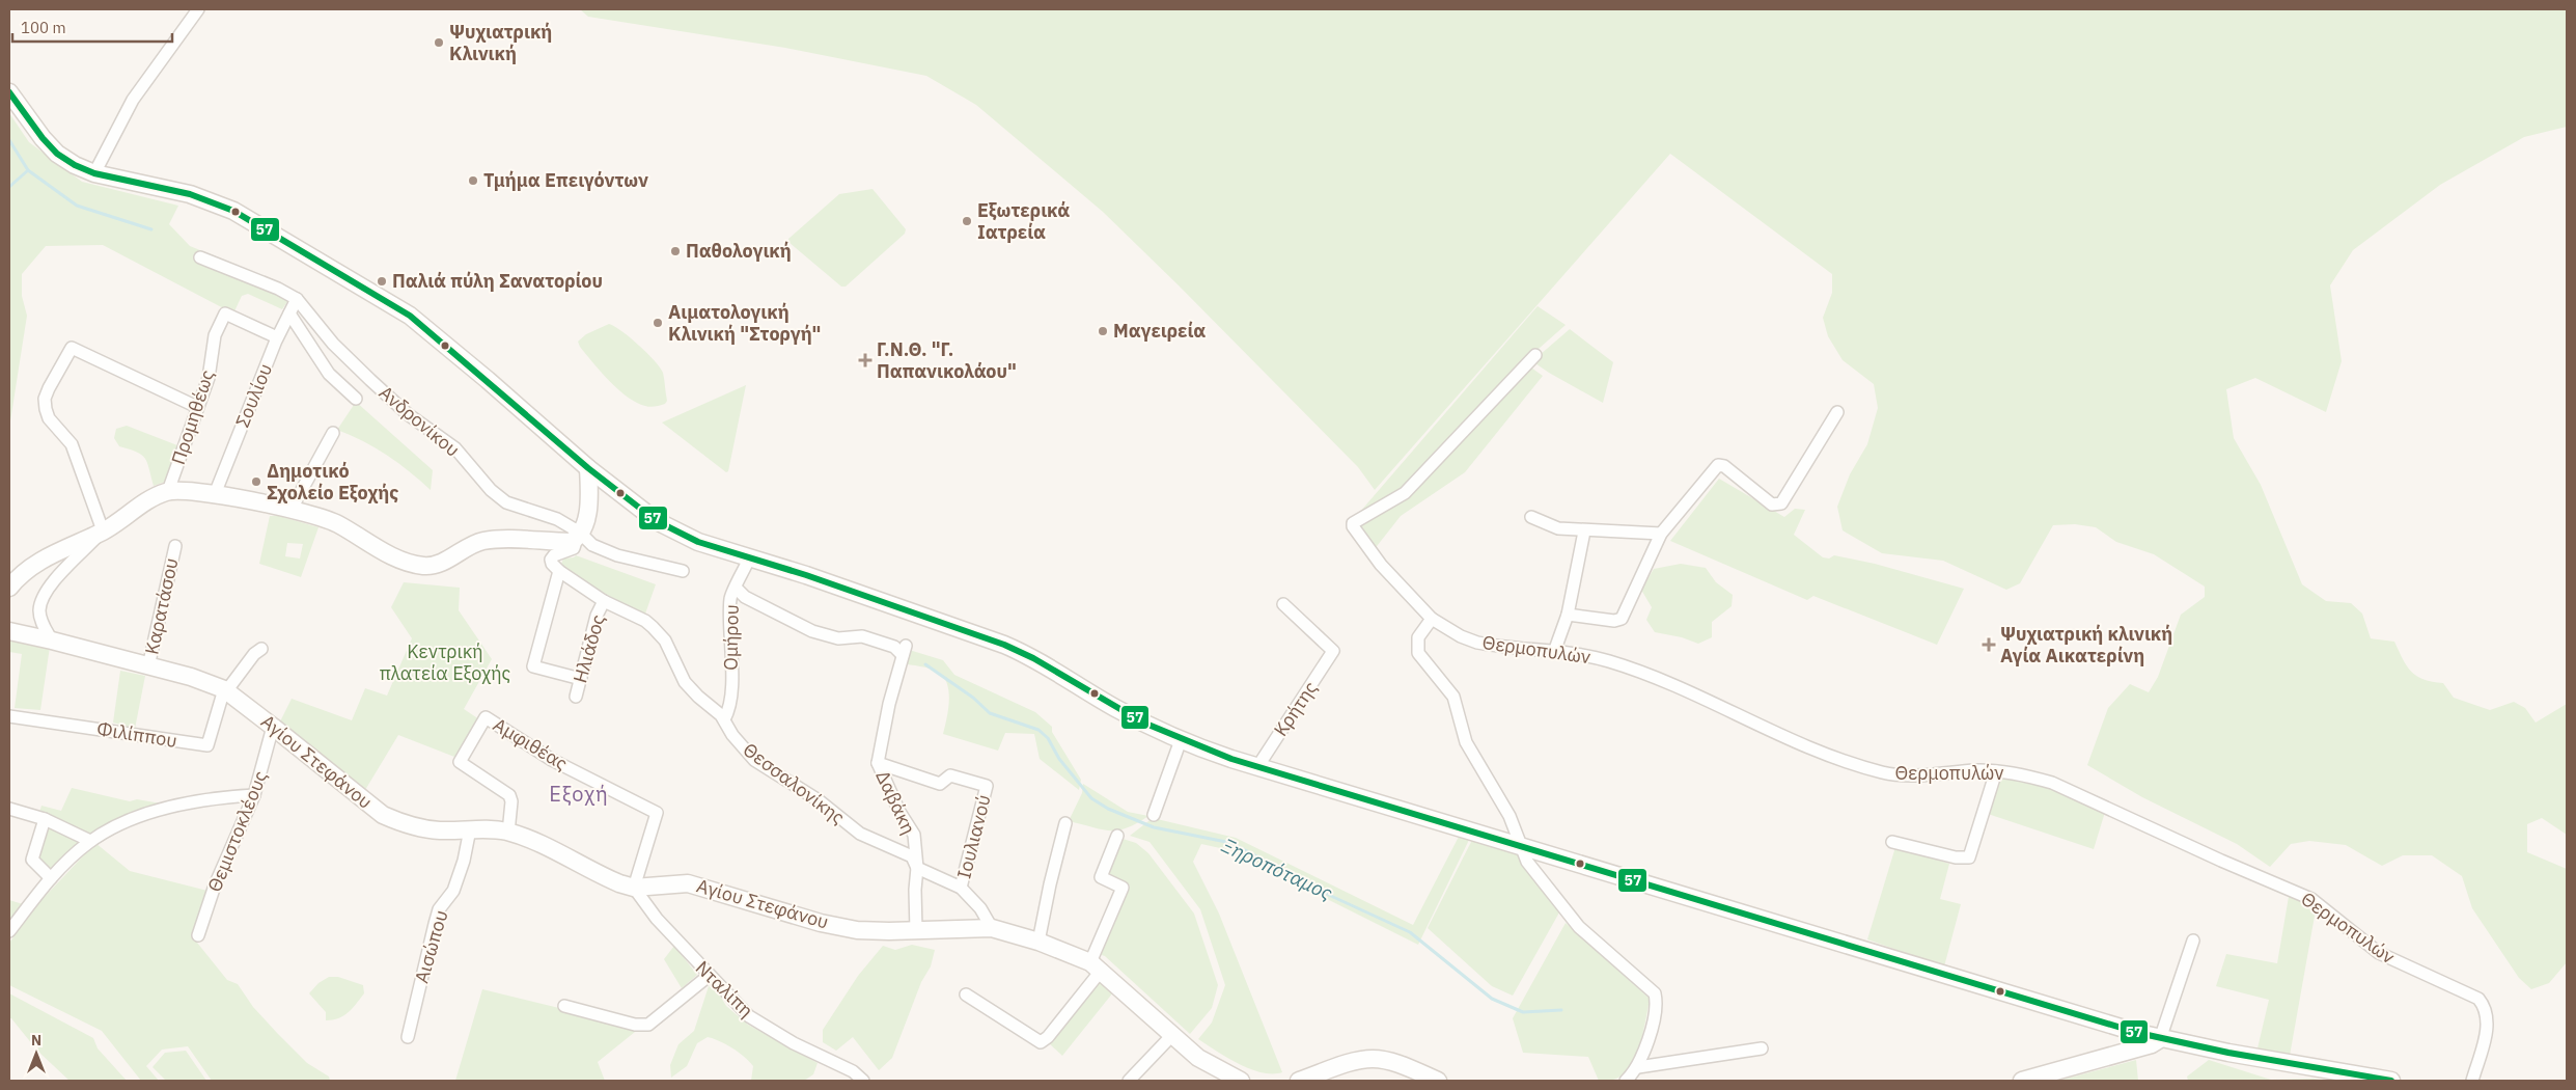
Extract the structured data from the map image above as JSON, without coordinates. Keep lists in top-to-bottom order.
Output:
{
  "streets": {
    "main road": ["Αγίου Στεφάνου"],
    "street": [
      "Σουλίου",
      "Προμηθέως",
      "Ανδρονίκου",
      "Καρατάσου",
      "Ομήρου",
      "Ηλιάδος",
      "Θερμοπυλών",
      "Κρήτης",
      "Φιλίππου",
      "Αμφιθέας",
      "Θεσσαλονίκης",
      "Δαβάκη",
      "Θεμιστοκλέους",
      "Ιουλιανού",
      "Αισώπου",
      "Νταλίπη"
    ]
  },
  "crossings": [
    ["Σουλίου", "Προμηθέως"],
    ["Σουλίου", "Ανδρονίκου"],
    ["Καρατάσου", "Αγίου Στεφάνου"],
    ["Ομήρου", "Θεσσαλονίκης"],
    ["Ομήρου", "Δαβάκη"],
    ["Ηλιάδος", "Θεσσαλονίκης"],
    ["Φιλίππου", "Αγίου Στεφάνου"],
    ["Αμφιθέας", "Αγίου Στεφάνου"],
    ["Αμφιθέας", "Νταλίπη"],
    ["Αγίου Στεφάνου", "Θεσσαλονίκης"],
    ["Αγίου Στεφάνου", "Δαβάκη"],
    ["Αγίου Στεφάνου", "Θεμιστοκλέους"],
    ["Αγίου Στεφάνου", "Αισώπου"],
    ["Αγίου Στεφάνου", "Νταλίπη"],
    ["Θεσσαλονίκης", "Δαβάκη"],
    ["Θεσσαλονίκης", "Ιουλιανού"],
    ["Δαβάκη", "Ιουλιανού"]
  ],
  "districts": ["Εξοχή"],
  "water": ["Ξηροπόταμος"],
  "parks": ["Κεντρική πλατεία Εξοχής"],
  "places": {
    "other": [
      "Ψυχιατρική Κλινική",
      "Τμήμα Επειγόντων",
      "Εξωτερικά Ιατρεία",
      "Παθολογική",
      "Παλιά πύλη Σανατορίου",
      "Αιματολογική Κλινική \"Στοργή\"",
      "Μαγειρεία",
      "Δημοτικό Σχολείο Εξοχής"
    ],
    "health": ["Γ.Ν.Θ. \"Γ. Παπανικολάου\"", "Ψυχιατρική κλινική Αγία Αικατερίνη"]
  },
  "lines": ["transit line 57"],
  "scale_bar": "100 m",
  "north": "top"
}
